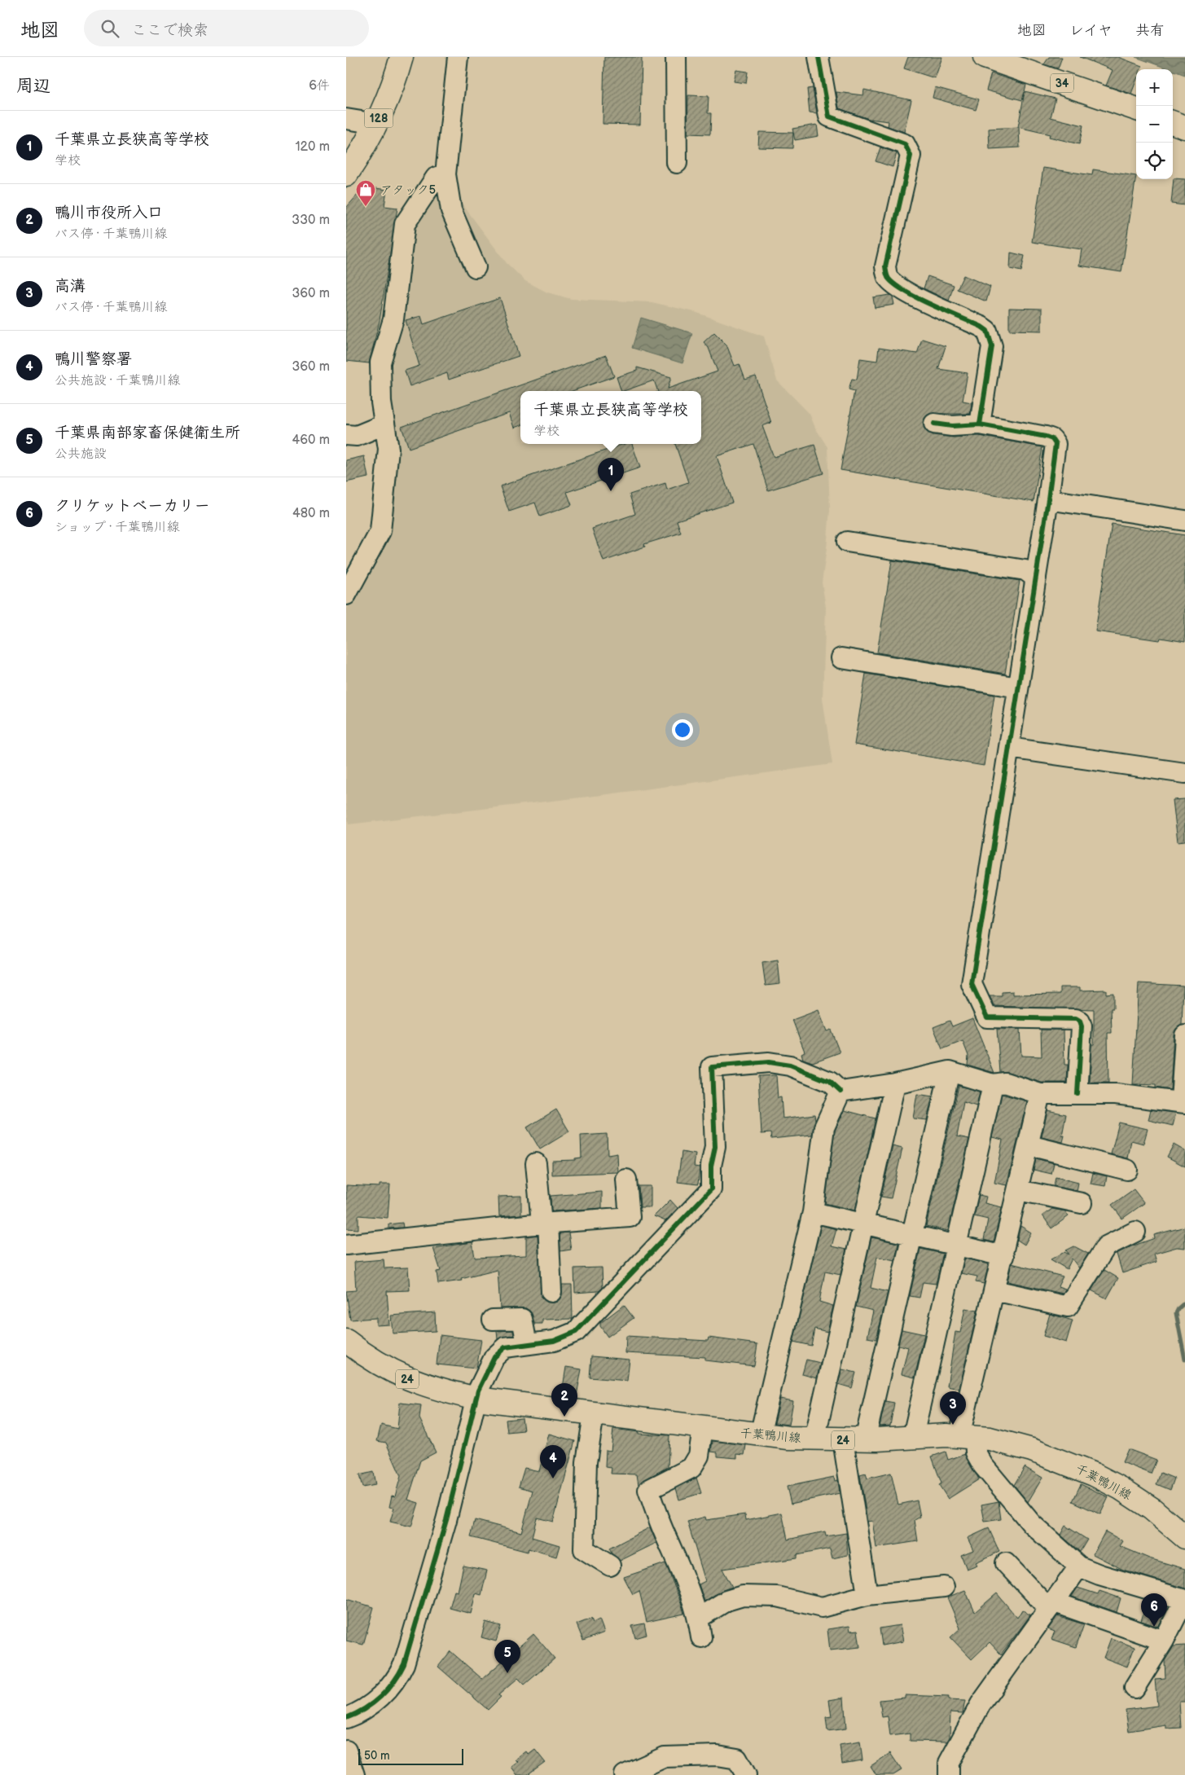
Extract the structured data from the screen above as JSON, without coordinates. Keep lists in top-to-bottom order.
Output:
{
  "streets": {
    "main road": [
      "34",
      "128",
      "24",
      "千葉鴨川線"
    ]
  },
  "places": {
    "shop": ["アタック5"]
  },
  "scale_bar": "50 m",
  "page": {
    "header": "地図",
    "search": "ここで検索",
    "nav": ["地図", "レイヤ", "共有"],
    "heading": ["周辺", "6件"],
    "map_buttons": ["+", "−"],
    "list": [
      {
        "mark": "1",
        "name": "千葉県立長狭高等学校",
        "note": "学校",
        "value": "120 m"
      },
      {
        "mark": "2",
        "name": "鴨川市役所入口",
        "note": "バス停 · 千葉鴨川線",
        "value": "330 m"
      },
      {
        "mark": "3",
        "name": "高溝",
        "note": "バス停 · 千葉鴨川線",
        "value": "360 m"
      },
      {
        "mark": "4",
        "name": "鴨川警察署",
        "note": "公共施設 · 千葉鴨川線",
        "value": "360 m"
      },
      {
        "mark": "5",
        "name": "千葉県南部家畜保健衛生所",
        "note": "公共施設",
        "value": "460 m"
      },
      {
        "mark": "6",
        "name": "クリケットベーカリー",
        "note": "ショップ · 千葉鴨川線",
        "value": "480 m"
      }
    ],
    "popup": ["千葉県立長狭高等学校", "学校"],
    "pins": [
      "1",
      "2",
      "3",
      "4",
      "6",
      "5"
    ],
    "scale": "50 m"
  }
}
